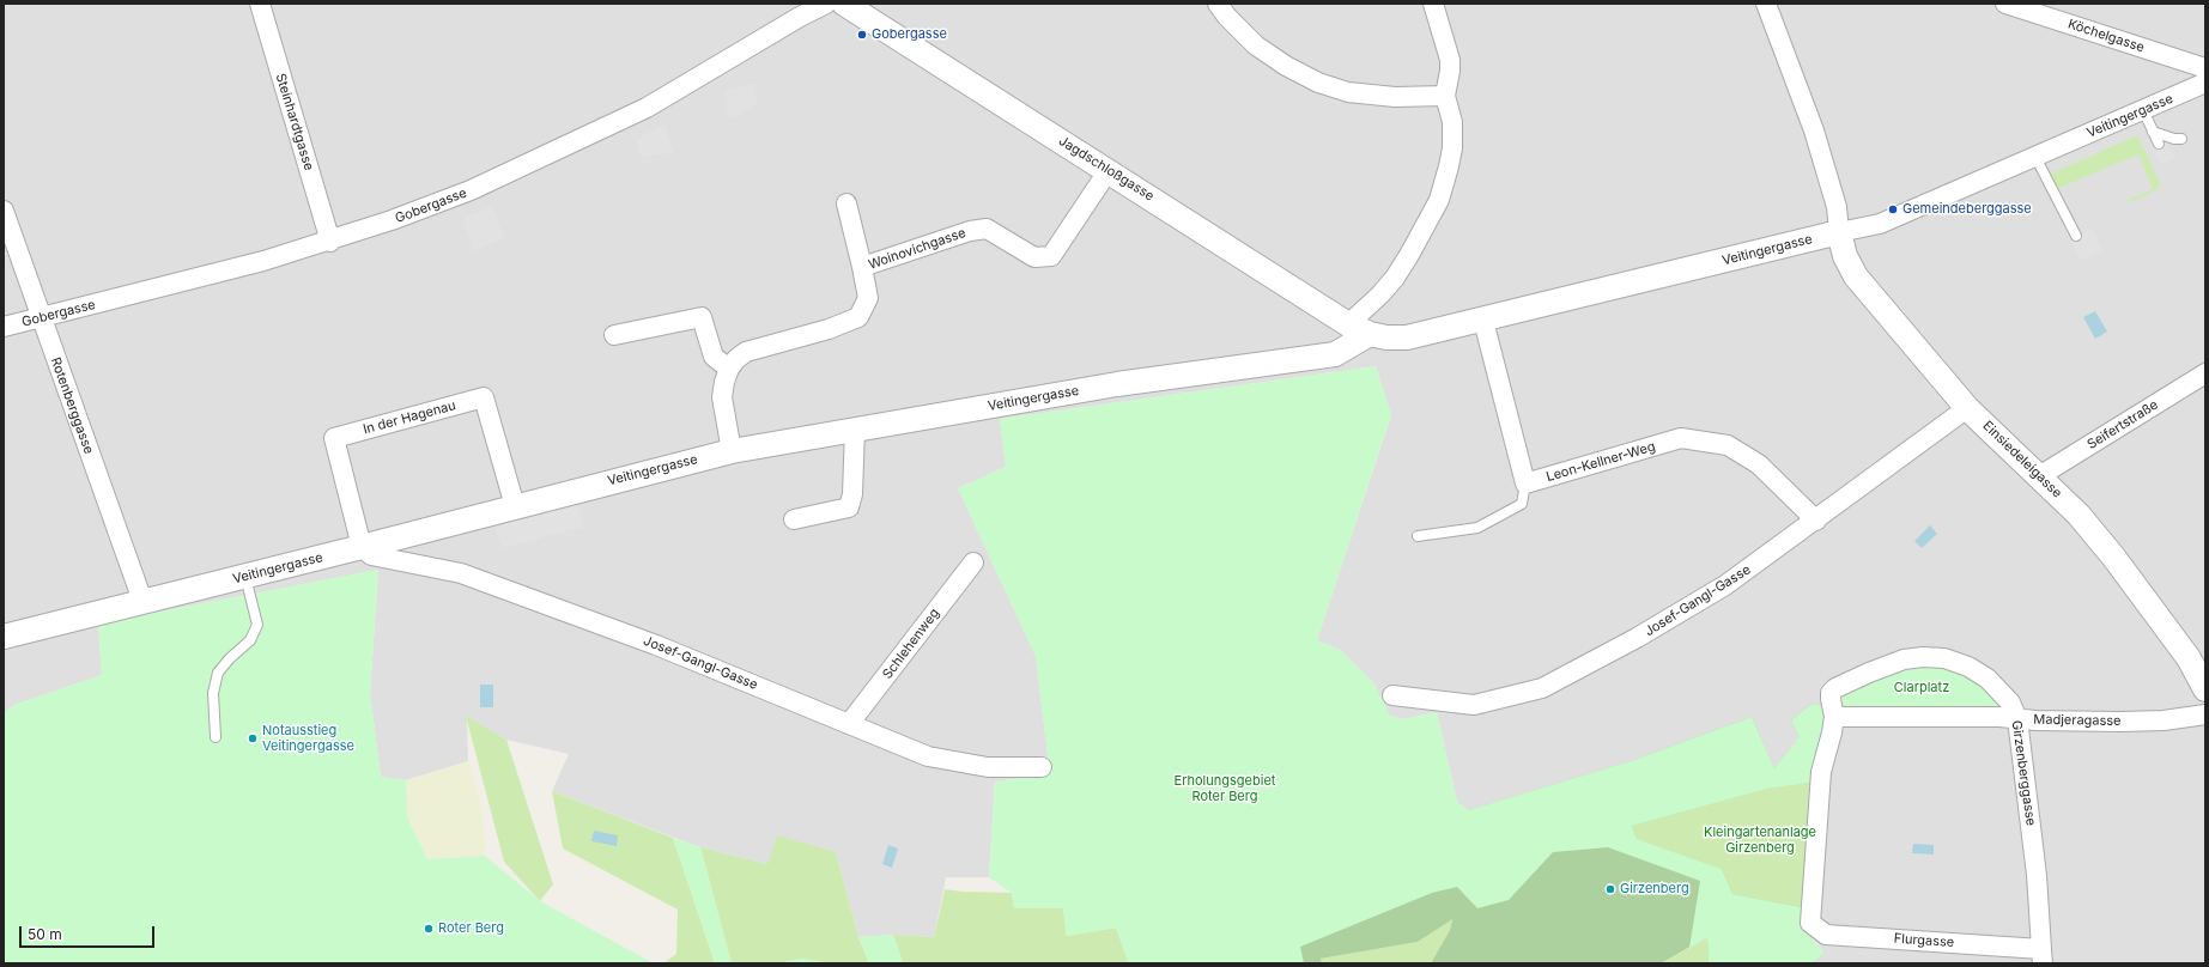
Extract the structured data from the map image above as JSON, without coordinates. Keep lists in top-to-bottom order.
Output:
{
  "streets": {
    "street": [
      "Köchelgasse",
      "Veitingergasse",
      "Steinhardtgasse",
      "Jagdschloßgasse",
      "Gobergasse",
      "Woinovichgasse",
      "Rotenberggasse",
      "In der Hagenau",
      "Seifertstraße",
      "Einsiedeleigasse",
      "Leon-Kellner-Weg",
      "Josef-Gangl-Gasse",
      "Schlehenweg",
      "Madjeragasse",
      "Girzenberggasse",
      "Flurgasse"
    ]
  },
  "crossings": [
    ["Veitingergasse", "Jagdschloßgasse"],
    ["Veitingergasse", "Rotenberggasse"],
    ["Veitingergasse", "In der Hagenau"],
    ["Veitingergasse", "Einsiedeleigasse"],
    ["Veitingergasse", "Josef-Gangl-Gasse"],
    ["Steinhardtgasse", "Gobergasse"],
    ["Jagdschloßgasse", "Woinovichgasse"],
    ["Gobergasse", "Rotenberggasse"],
    ["In der Hagenau", "Josef-Gangl-Gasse"],
    ["Seifertstraße", "Einsiedeleigasse"],
    ["Einsiedeleigasse", "Josef-Gangl-Gasse"],
    ["Leon-Kellner-Weg", "Josef-Gangl-Gasse"],
    ["Josef-Gangl-Gasse", "Schlehenweg"],
    ["Madjeragasse", "Girzenberggasse"],
    ["Girzenberggasse", "Flurgasse"]
  ],
  "parks": ["Clarplatz", "Erholungsgebiet Roter Berg", "Kleingartenanlage Girzenberg"],
  "places": [
    "Gobergasse",
    "Gemeindeberggasse",
    "Notausstieg Veitingergasse",
    "Girzenberg",
    "Roter Berg"
  ],
  "scale_bar": "50 m"
}
